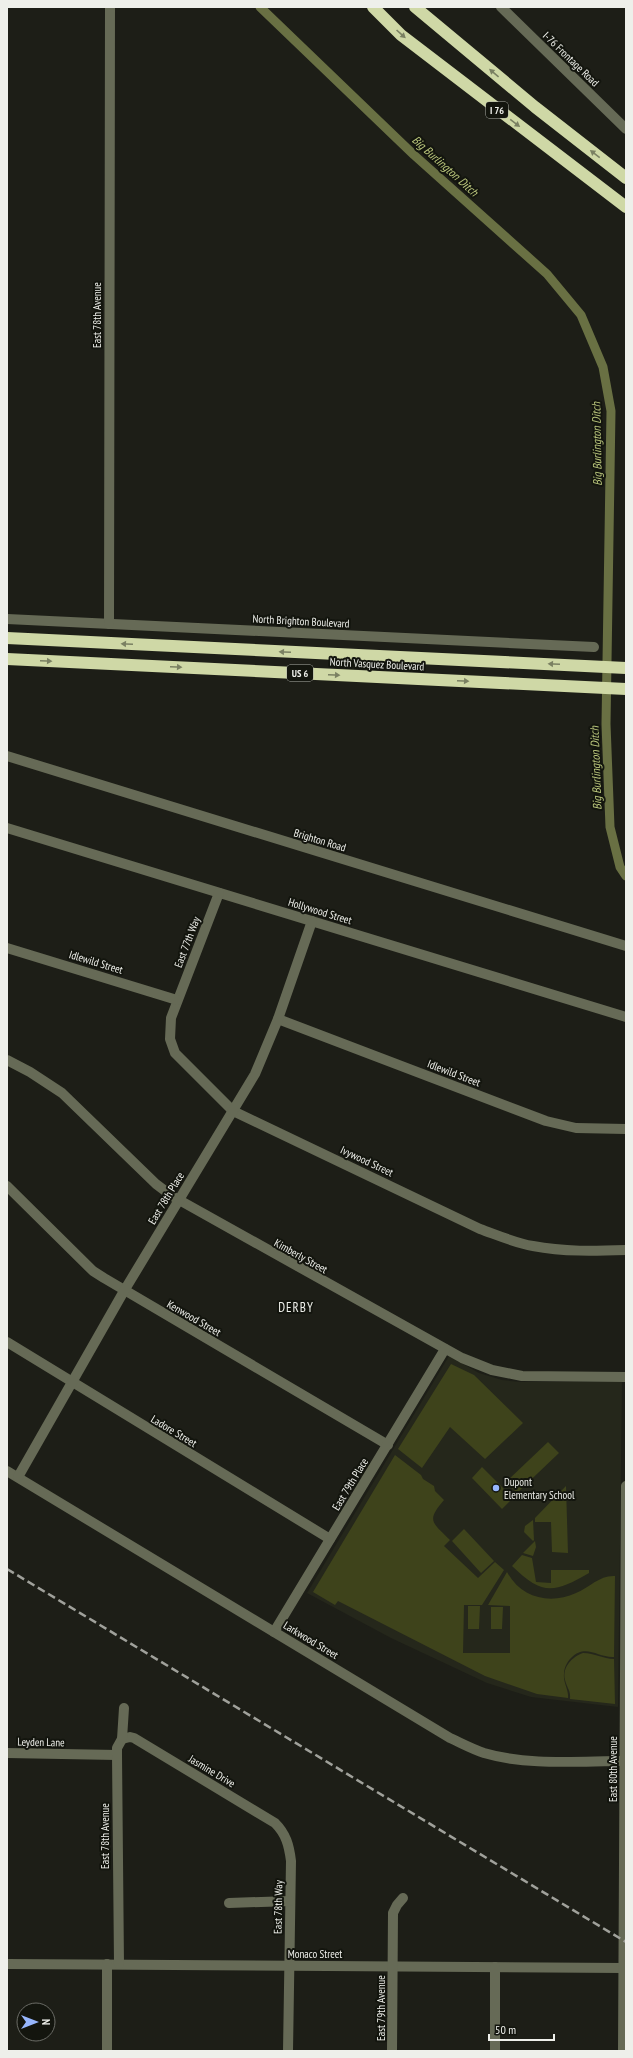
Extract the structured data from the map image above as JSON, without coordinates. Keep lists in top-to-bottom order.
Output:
{
  "streets": {
    "highway": ["I 76", "North Vasquez Boulevard", "US 6"],
    "street": [
      "I-76 Frontage Road",
      "East 78th Avenue",
      "North Brighton Boulevard",
      "Brighton Road",
      "Hollywood Street",
      "East 77th Way",
      "Idlewild Street",
      "Ivywood Street",
      "East 78th Place",
      "Kimberly Street",
      "Kenwood Street",
      "Ladore Street",
      "East 79th Place",
      "Larkwood Street",
      "Leyden Lane",
      "East 80th Avenue",
      "Jasmine Drive",
      "East 78th Way",
      "Monaco Street",
      "East 79th Avenue"
    ]
  },
  "crossings": [
    ["East 78th Avenue", "North Brighton Boulevard"],
    ["East 78th Avenue", "Leyden Lane"],
    ["East 78th Avenue", "Jasmine Drive"],
    ["East 78th Avenue", "Monaco Street"],
    ["Hollywood Street", "East 77th Way"],
    ["Hollywood Street", "East 78th Place"],
    ["East 77th Way", "Idlewild Street"],
    ["East 77th Way", "Ivywood Street"],
    ["Idlewild Street", "Ivywood Street"],
    ["Idlewild Street", "East 78th Place"],
    ["Ivywood Street", "East 78th Place"],
    ["East 78th Place", "Kimberly Street"],
    ["East 78th Place", "Kenwood Street"],
    ["East 78th Place", "Ladore Street"],
    ["East 78th Place", "Larkwood Street"],
    ["Kimberly Street", "East 79th Place"],
    ["Kenwood Street", "East 79th Place"],
    ["Ladore Street", "East 79th Place"],
    ["East 79th Place", "Larkwood Street"],
    ["Larkwood Street", "East 80th Avenue"],
    ["East 80th Avenue", "Monaco Street"],
    ["Jasmine Drive", "East 78th Way"],
    ["East 78th Way", "Monaco Street"],
    ["Monaco Street", "East 79th Avenue"]
  ],
  "districts": ["DERBY"],
  "water": ["Big Burlington Ditch"],
  "places": ["Dupont Elementary School"],
  "scale_bar": "50 m",
  "north": "right"
}
